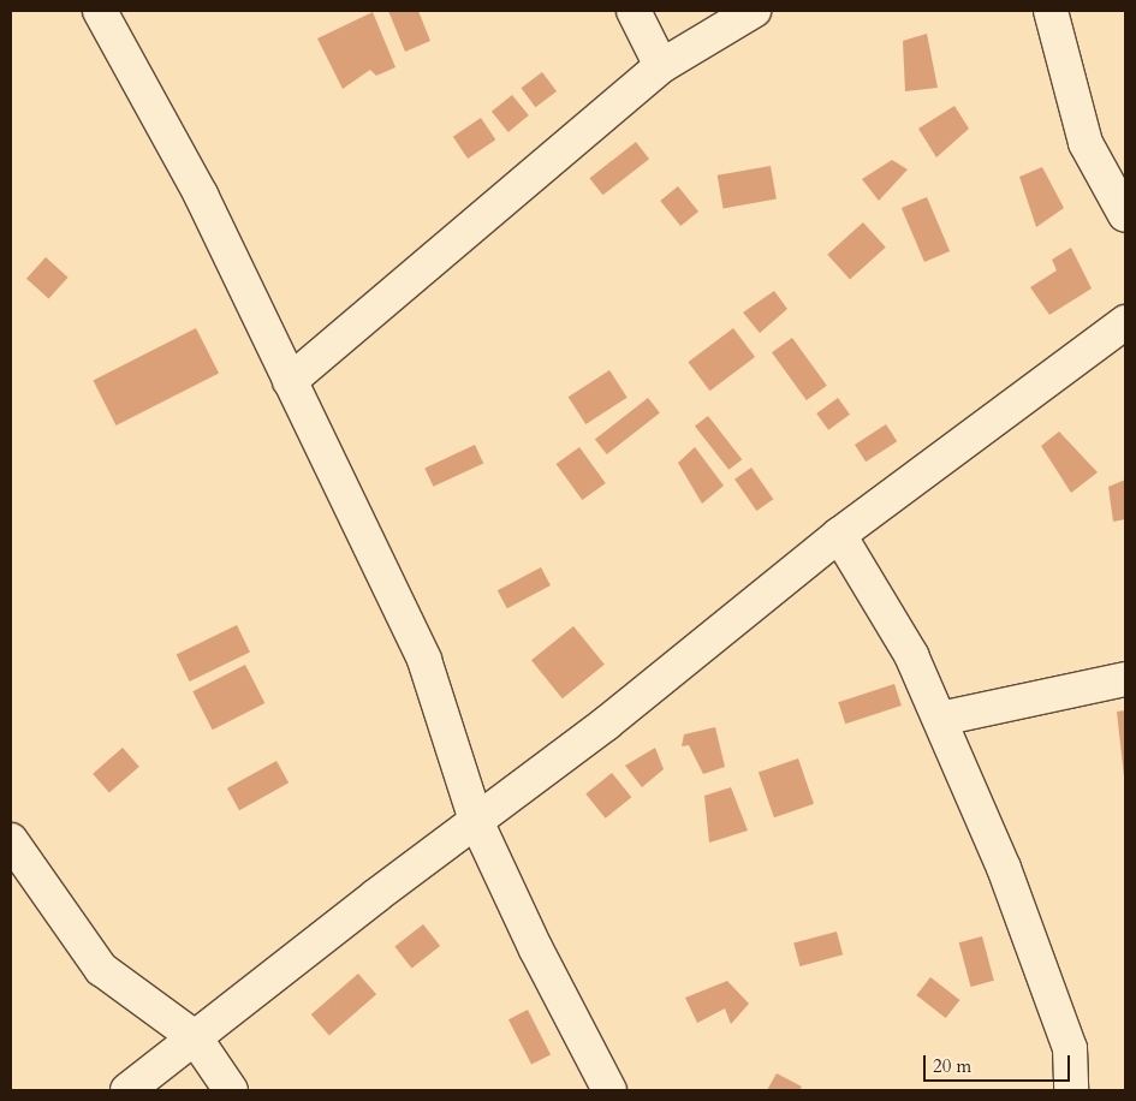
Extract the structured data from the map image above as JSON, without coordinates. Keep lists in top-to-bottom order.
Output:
{
  "scale_bar": "20 m"
}
